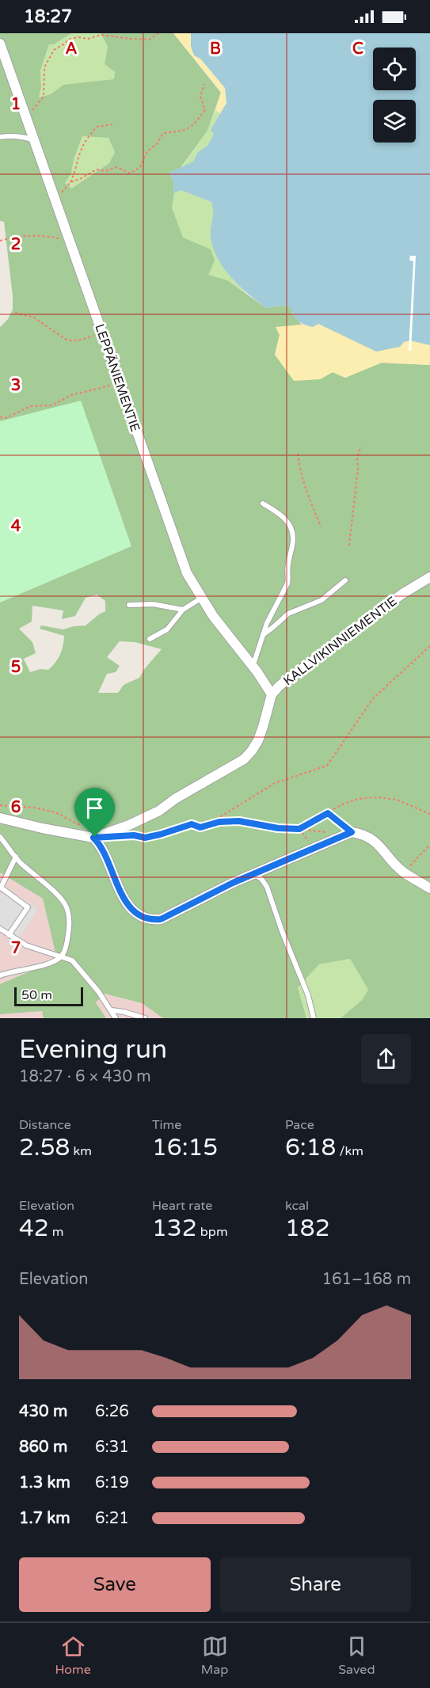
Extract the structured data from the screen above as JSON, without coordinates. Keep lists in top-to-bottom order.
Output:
{
  "streets": {
    "street": ["LEPPÄNIEMENTIE", "KALLVIKINNIEMENTIE"]
  },
  "crossings": [
    ["LEPPÄNIEMENTIE", "KALLVIKINNIEMENTIE"]
  ],
  "scale_bar": "50 m",
  "page": {
    "status": "18:27",
    "scale": "50 m",
    "heading": ["Evening run", "18:27 · 6 × 430 m"],
    "stats": [
      ["Distance", "2.58 km"],
      ["Time", "16:15"],
      ["Pace", "6:18 /km"],
      ["Elevation", "42 m"],
      ["Heart rate", "132 bpm"],
      ["kcal", "182"]
    ],
    "chart": ["Elevation", "161–168 m"],
    "list": [
      {
        "name": "430 m",
        "note": "6:26"
      },
      {
        "name": "860 m",
        "note": "6:31"
      },
      {
        "name": "1.3 km",
        "note": "6:19"
      },
      {
        "name": "1.7 km",
        "note": "6:21"
      }
    ],
    "buttons": ["Save", "Share"],
    "tabs": ["Home", "Map", "Saved"]
  },
  "grid": {
    "columns": ["A", "B", "C"],
    "rows": [
      "1",
      "2",
      "3",
      "4",
      "5",
      "6",
      "7"
    ]
  }
}
